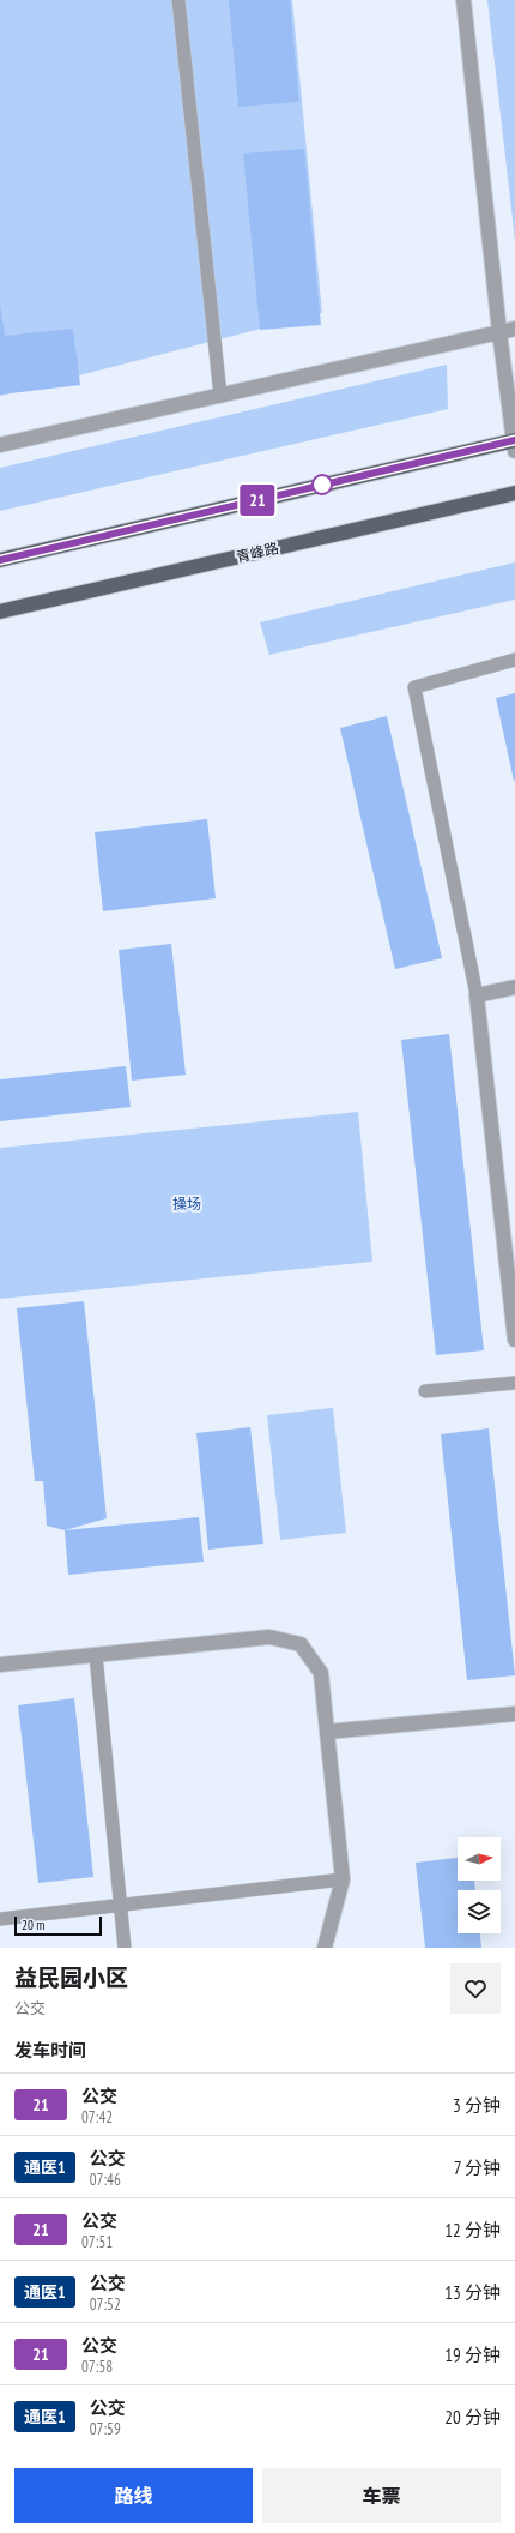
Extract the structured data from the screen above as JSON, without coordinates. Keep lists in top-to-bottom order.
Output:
{
  "streets": {
    "main road": ["青峰路"]
  },
  "parks": ["操场"],
  "lines": ["bus line 21"],
  "scale_bar": "20 m",
  "north": "right",
  "page": {
    "on_map": "21",
    "scale": "20 m",
    "heading": [
      ["益民园小区", "公交"],
      "发车时间"
    ],
    "list": [
      {
        "mark": "21",
        "name": "公交",
        "note": "07:42",
        "value": "3 分钟"
      },
      {
        "mark": "通医1",
        "name": "公交",
        "note": "07:46",
        "value": "7 分钟"
      },
      {
        "mark": "21",
        "name": "公交",
        "note": "07:51",
        "value": "12 分钟"
      },
      {
        "mark": "通医1",
        "name": "公交",
        "note": "07:52",
        "value": "13 分钟"
      },
      {
        "mark": "21",
        "name": "公交",
        "note": "07:58",
        "value": "19 分钟"
      },
      {
        "mark": "通医1",
        "name": "公交",
        "note": "07:59",
        "value": "20 分钟"
      }
    ],
    "buttons": ["路线", "车票"]
  }
}
